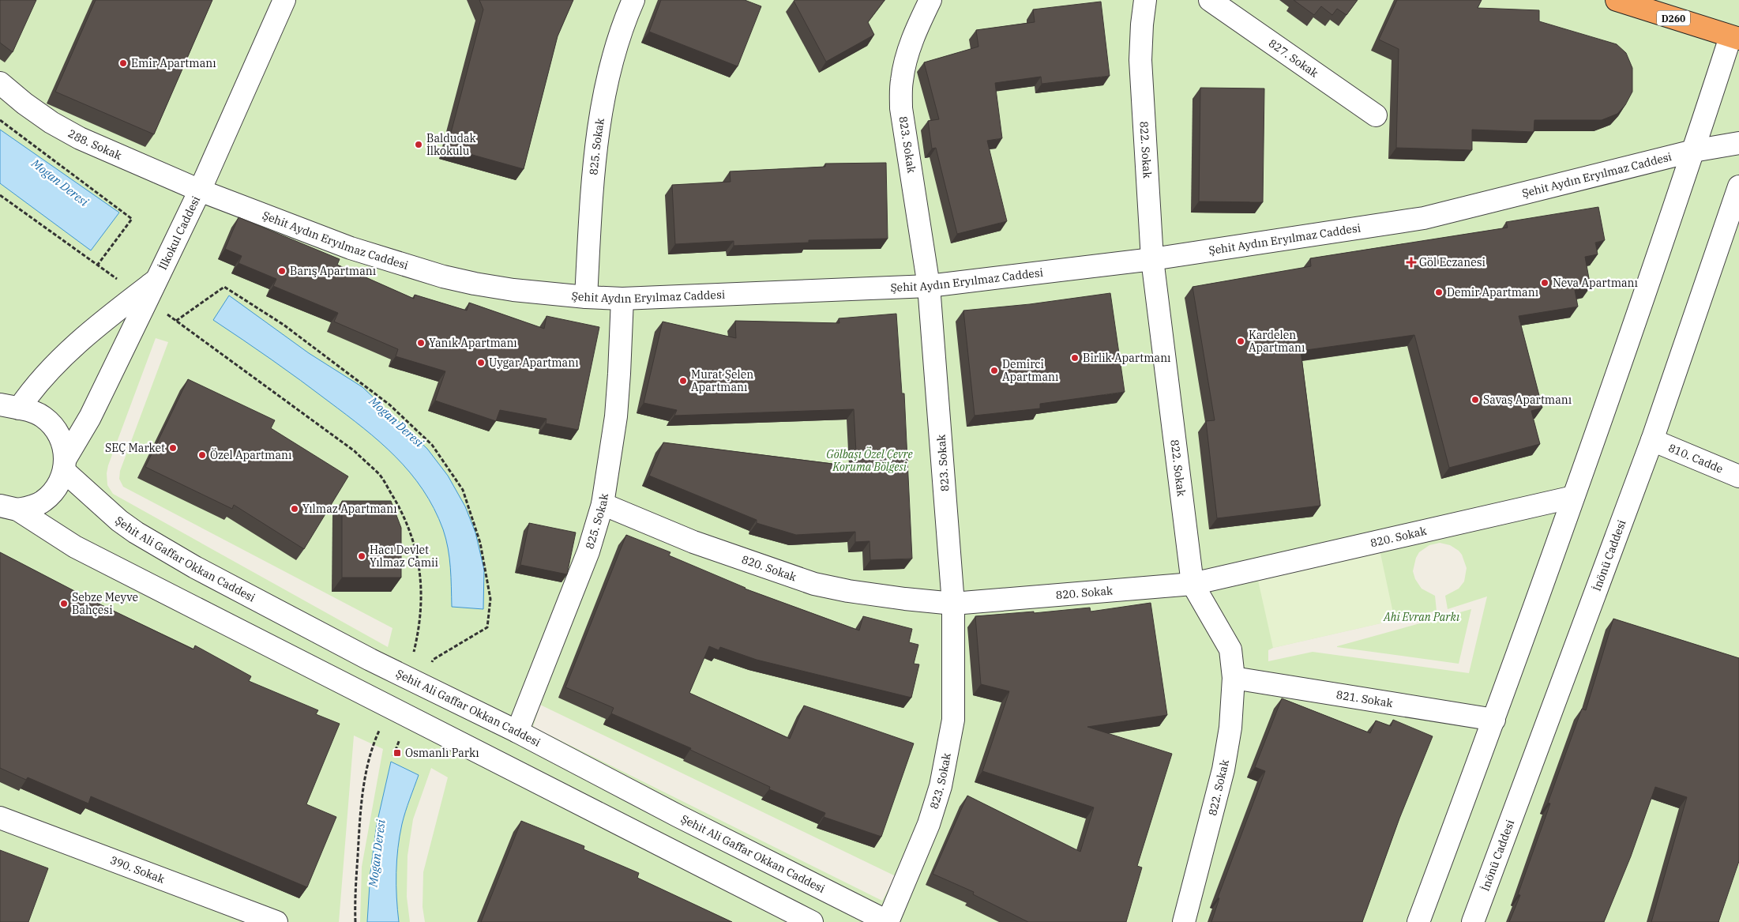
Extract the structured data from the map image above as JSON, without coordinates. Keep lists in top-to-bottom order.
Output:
{
  "streets": {
    "highway": ["D260"],
    "street": [
      "827. Sokak",
      "288. Sokak",
      "823. Sokak",
      "825. Sokak",
      "822. Sokak",
      "Şehit Aydın Eryılmaz Caddesi",
      "İlkokul Caddesi",
      "810. Cadde",
      "820. Sokak",
      "İnönü Caddesi",
      "Şehit Ali Gaffar Okkan Caddesi",
      "821. Sokak",
      "390. Sokak"
    ]
  },
  "crossings": [
    ["288. Sokak", "Şehit Aydın Eryılmaz Caddesi"],
    ["288. Sokak", "İlkokul Caddesi"],
    ["823. Sokak", "Şehit Aydın Eryılmaz Caddesi"],
    ["823. Sokak", "820. Sokak"],
    ["823. Sokak", "Şehit Ali Gaffar Okkan Caddesi"],
    ["825. Sokak", "Şehit Aydın Eryılmaz Caddesi"],
    ["825. Sokak", "820. Sokak"],
    ["825. Sokak", "Şehit Ali Gaffar Okkan Caddesi"],
    ["822. Sokak", "Şehit Aydın Eryılmaz Caddesi"],
    ["822. Sokak", "820. Sokak"],
    ["822. Sokak", "821. Sokak"],
    ["Şehit Aydın Eryılmaz Caddesi", "İlkokul Caddesi"],
    ["İlkokul Caddesi", "Şehit Ali Gaffar Okkan Caddesi"],
    ["810. Cadde", "İnönü Caddesi"]
  ],
  "water": ["Mogan Deresi"],
  "parks": ["Gölbaşı Özel Çevre Koruma Bölgesi", "Ahi Evran Parkı"],
  "places": {
    "other": [
      "Emir Apartmanı",
      "Baldudak İlkokulu",
      "Barış Apartmanı",
      "Neva Apartmanı",
      "Demir Apartmanı",
      "Kardelen Apartmanı",
      "Yanık Apartmanı",
      "Birlik Apartmanı",
      "Uygar Apartmanı",
      "Demirci Apartmanı",
      "Murat Şelen Apartmanı",
      "Savaş Apartmanı",
      "SEÇ Market",
      "Özel Apartmanı",
      "Yılmaz Apartmanı",
      "Hacı Devlet Yılmaz Camii",
      "Sebze Meyve Bahçesi"
    ],
    "health": ["Göl Eczanesi"],
    "transit": ["Osmanlı Parkı"]
  }
}
